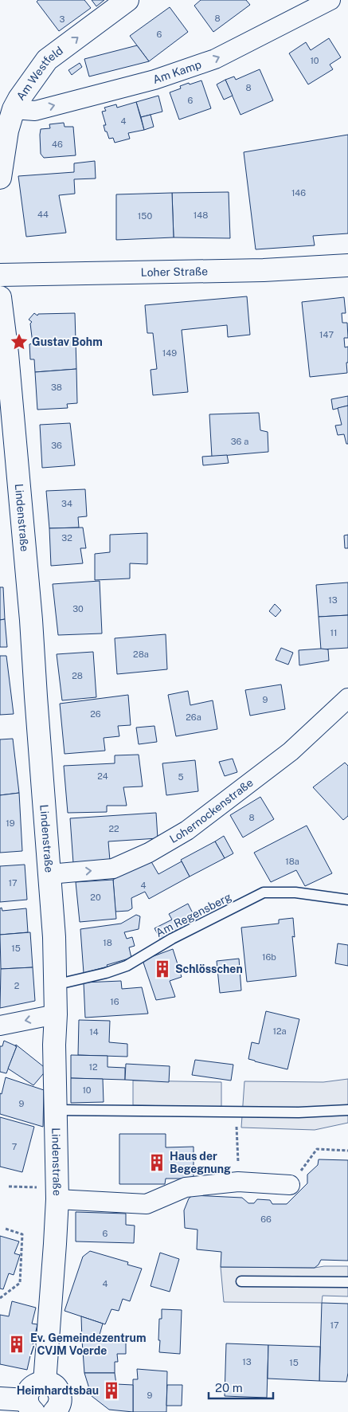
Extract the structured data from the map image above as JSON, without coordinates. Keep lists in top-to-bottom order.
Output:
{
  "streets": {
    "street": [
      "Am Kamp",
      "Am Westfeld",
      "Loher Straße",
      "Lindenstraße",
      "Lohernockenstraße"
    ],
    "lane": ["Am Regensberg"]
  },
  "crossings": [
    ["Am Kamp", "Am Westfeld"],
    ["Lindenstraße", "Lohernockenstraße"],
    ["Lindenstraße", "Am Regensberg"]
  ],
  "one_way": ["Am Kamp", "Am Westfeld", "Lohernockenstraße"],
  "places": {
    "place": ["Gustav Bohm"],
    "building": [
      "Schlösschen",
      "Haus der Begegnung",
      "Ev. Gemeindezentrum / CVJM Voerde",
      "Heimhardtsbau"
    ]
  },
  "house_numbers": [
    "8",
    "3",
    "6",
    "10",
    "8",
    "6",
    "4",
    "46",
    "146",
    "44",
    "148",
    "150",
    "147",
    "149",
    "38",
    "36 a",
    "36",
    "34",
    "32",
    "13",
    "30",
    "11",
    "28a",
    "28",
    "9",
    "26",
    "26a",
    "24",
    "5",
    "8",
    "19",
    "22",
    "18a",
    "17",
    "4",
    "20",
    "18",
    "15",
    "16b",
    "2",
    "16",
    "12a",
    "14",
    "12",
    "10",
    "9",
    "7",
    "66",
    "6",
    "4",
    "17",
    "13",
    "15",
    "9"
  ],
  "scale_bar": "20 m"
}
